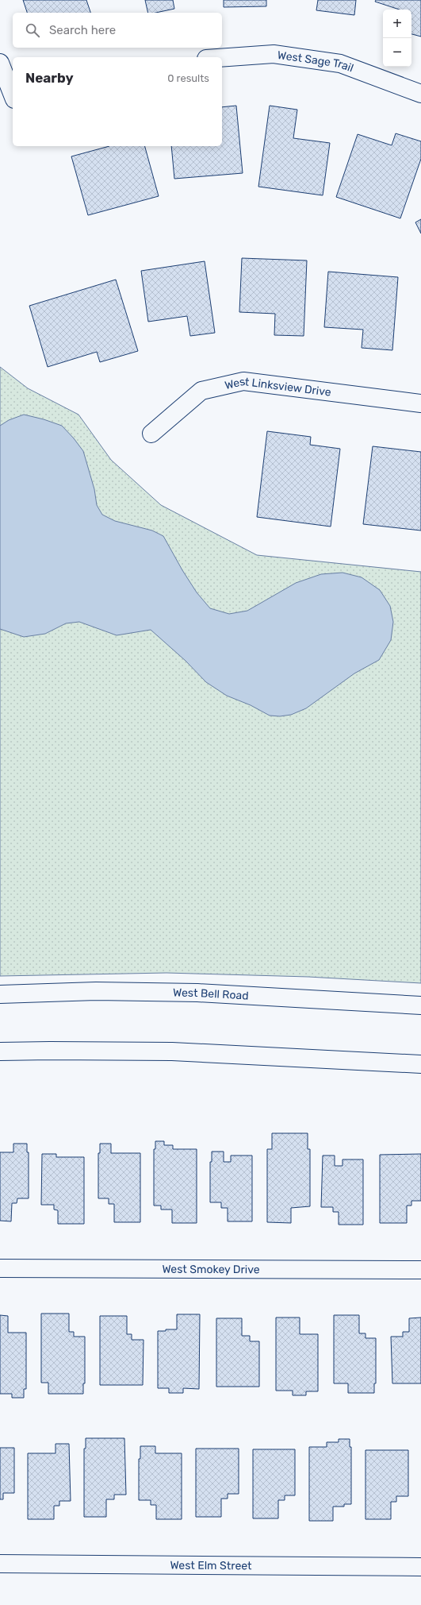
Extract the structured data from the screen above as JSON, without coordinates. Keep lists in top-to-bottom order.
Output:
{
  "streets": {
    "street": [
      "West Sage Trail",
      "West Linksview Drive",
      "West Bell Road",
      "West Smokey Drive",
      "West Elm Street"
    ]
  },
  "page": {
    "map_buttons": ["+", "−"],
    "search": "Search here",
    "heading": ["Nearby", "0 results"]
  }
}
